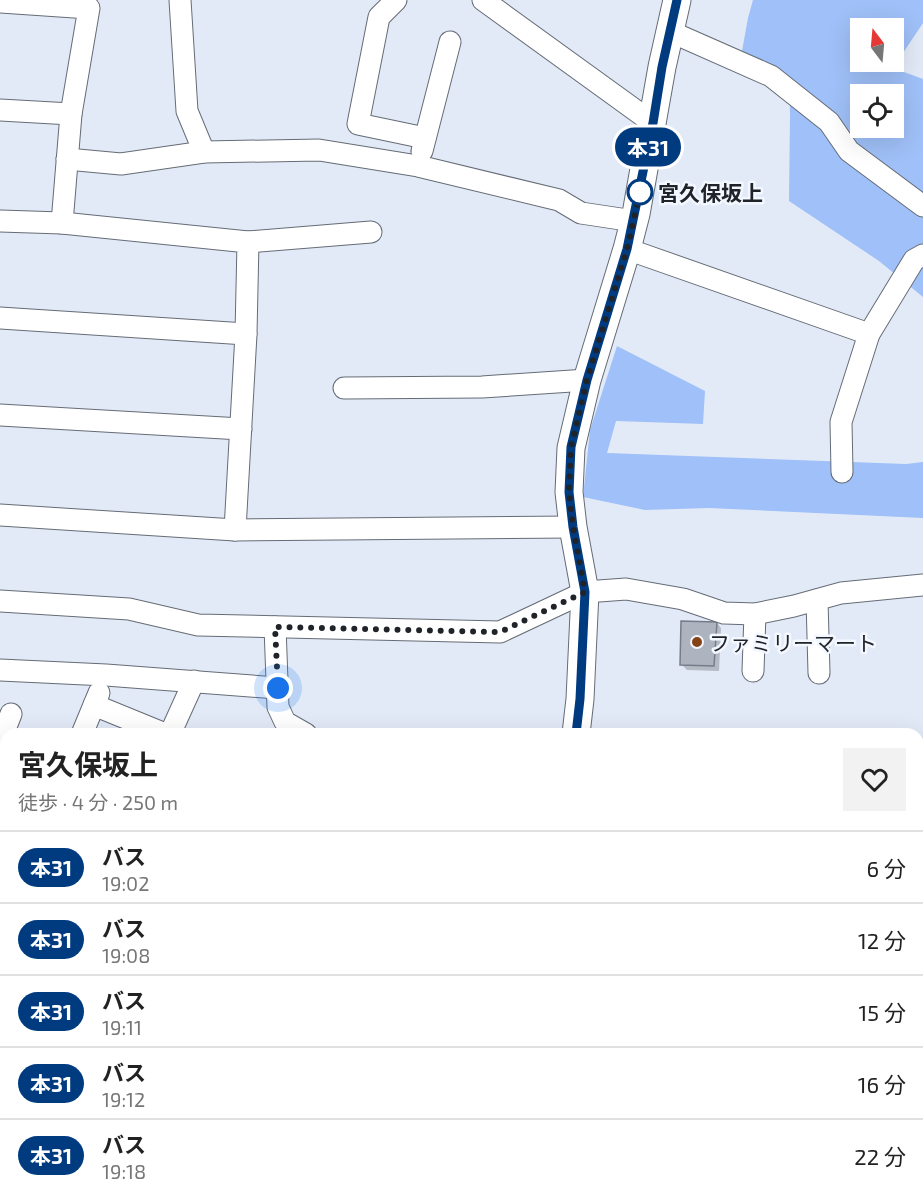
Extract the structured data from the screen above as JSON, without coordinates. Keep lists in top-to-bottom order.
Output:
{
  "places": ["宮久保坂上", "ファミリーマート"],
  "lines": ["bus line 本31"],
  "north": "top",
  "page": {
    "on_map": "本31",
    "heading": ["宮久保坂上", "徒歩 · 4 分 · 250 m"],
    "list": [
      {
        "mark": "本31",
        "name": "バス",
        "note": "19:02",
        "value": "6 分"
      },
      {
        "mark": "本31",
        "name": "バス",
        "note": "19:08",
        "value": "12 分"
      },
      {
        "mark": "本31",
        "name": "バス",
        "note": "19:11",
        "value": "15 分"
      },
      {
        "mark": "本31",
        "name": "バス",
        "note": "19:12",
        "value": "16 分"
      },
      {
        "mark": "本31",
        "name": "バス",
        "note": "19:18",
        "value": "22 分"
      }
    ]
  }
}
